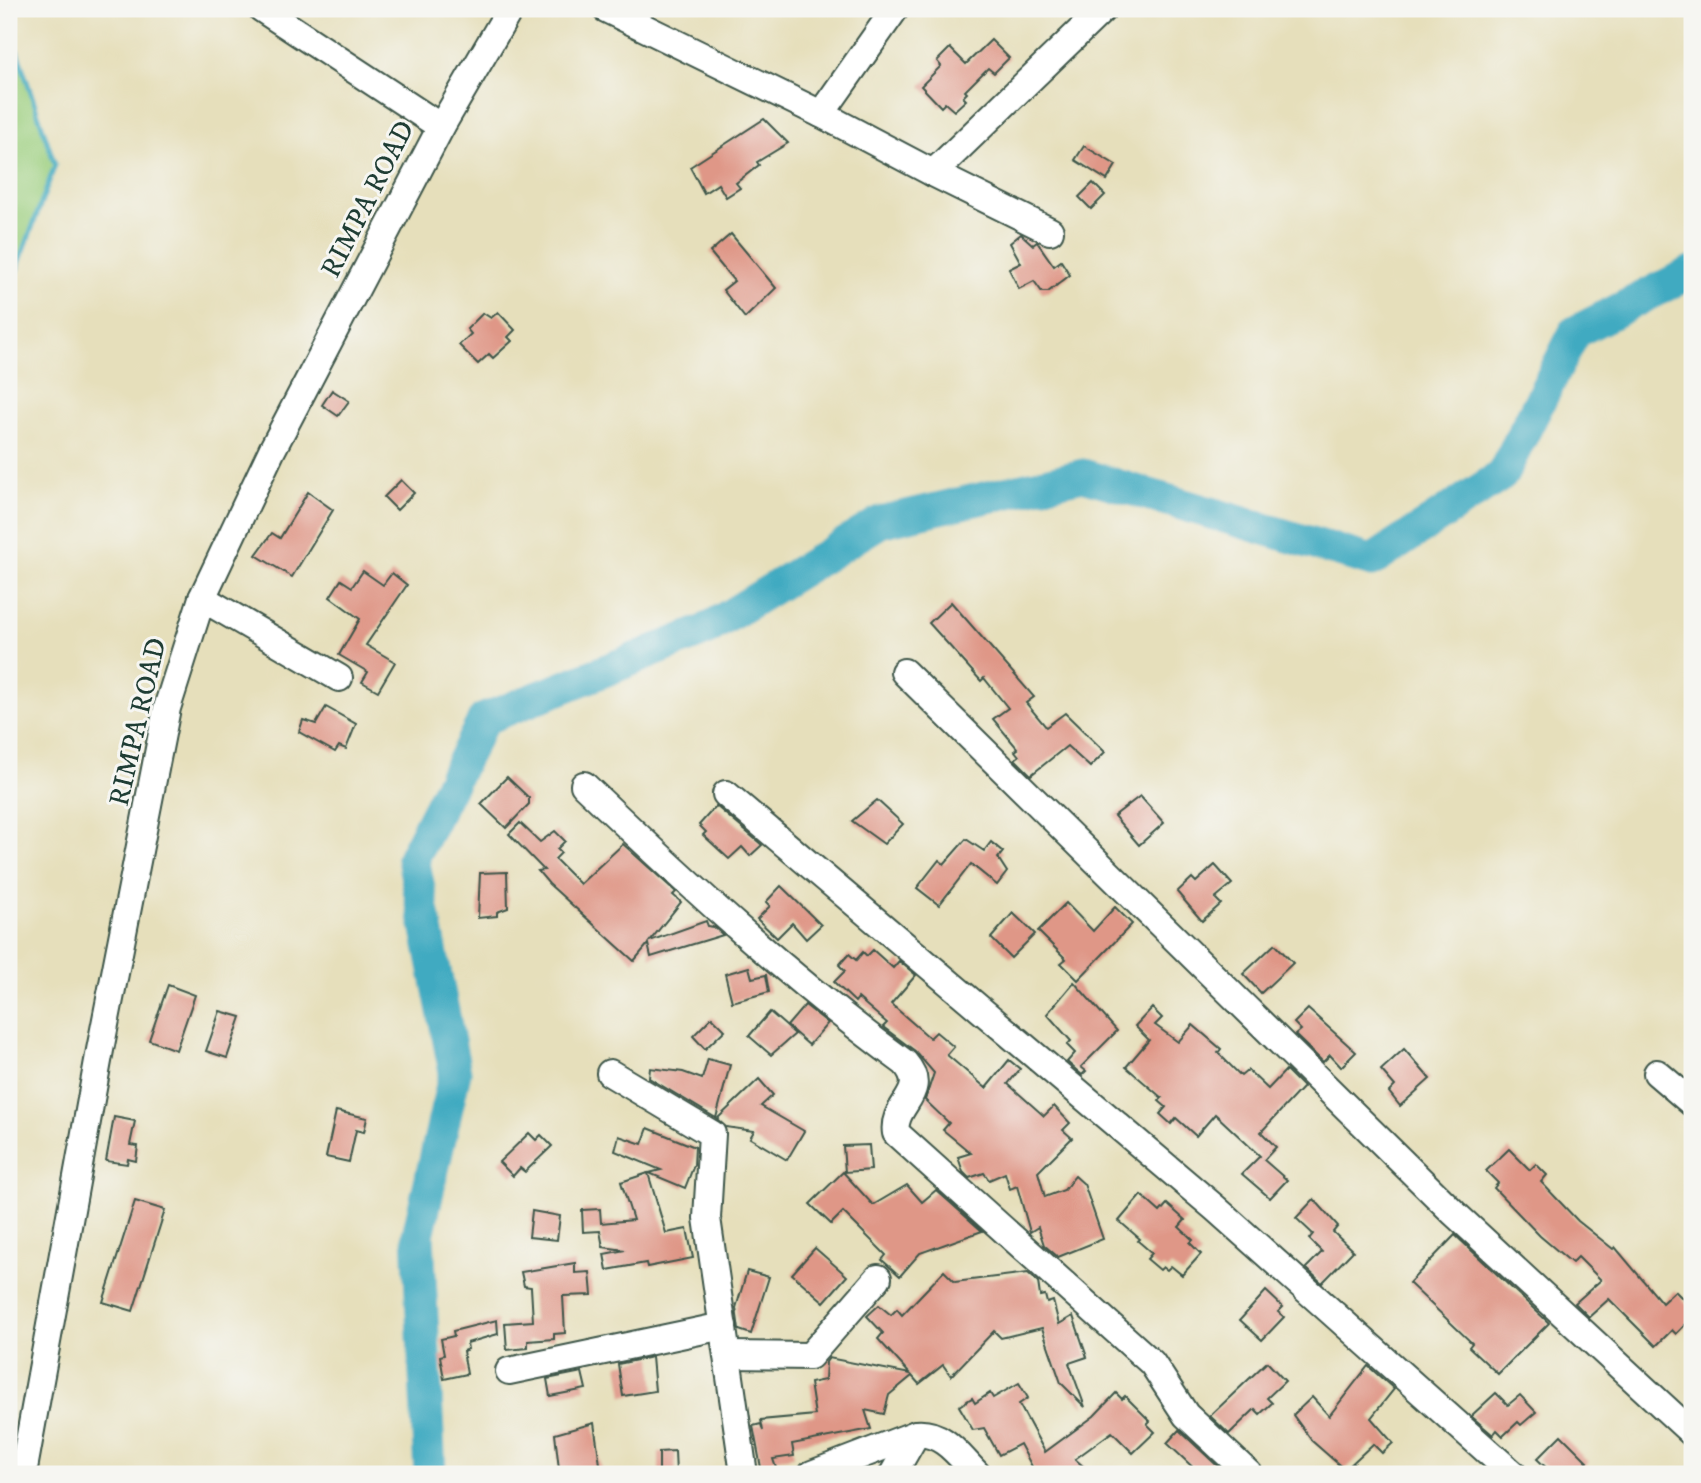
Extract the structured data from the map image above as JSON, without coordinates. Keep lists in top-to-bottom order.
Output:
{
  "streets": {
    "street": ["RIMPA ROAD"]
  }
}
